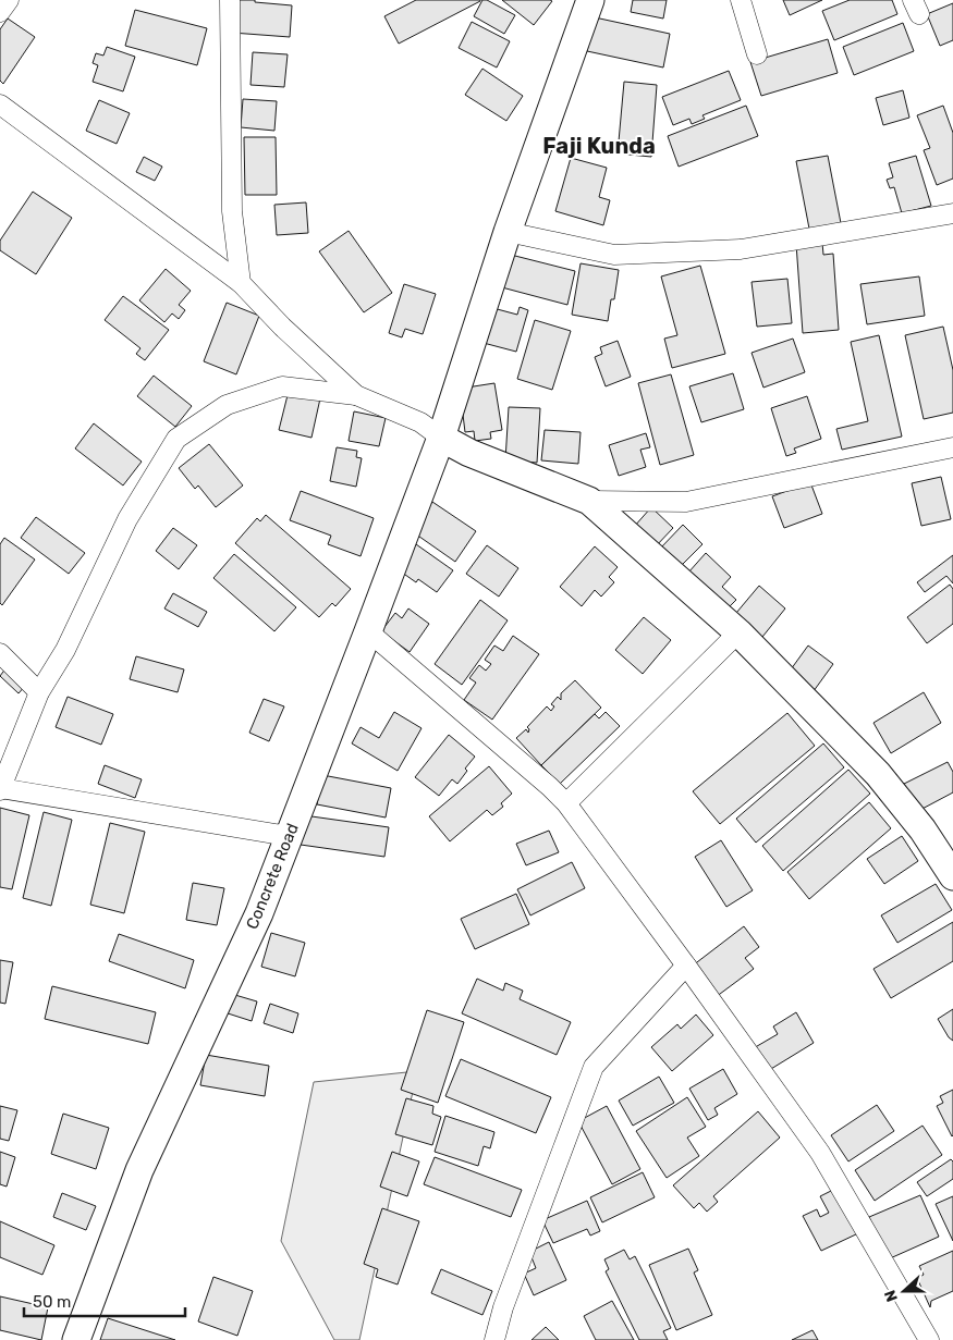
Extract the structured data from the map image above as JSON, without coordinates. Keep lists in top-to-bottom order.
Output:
{
  "streets": {
    "street": ["Concrete Road"]
  },
  "districts": ["Faji Kunda"],
  "scale_bar": "50 m",
  "north": "left"
}
